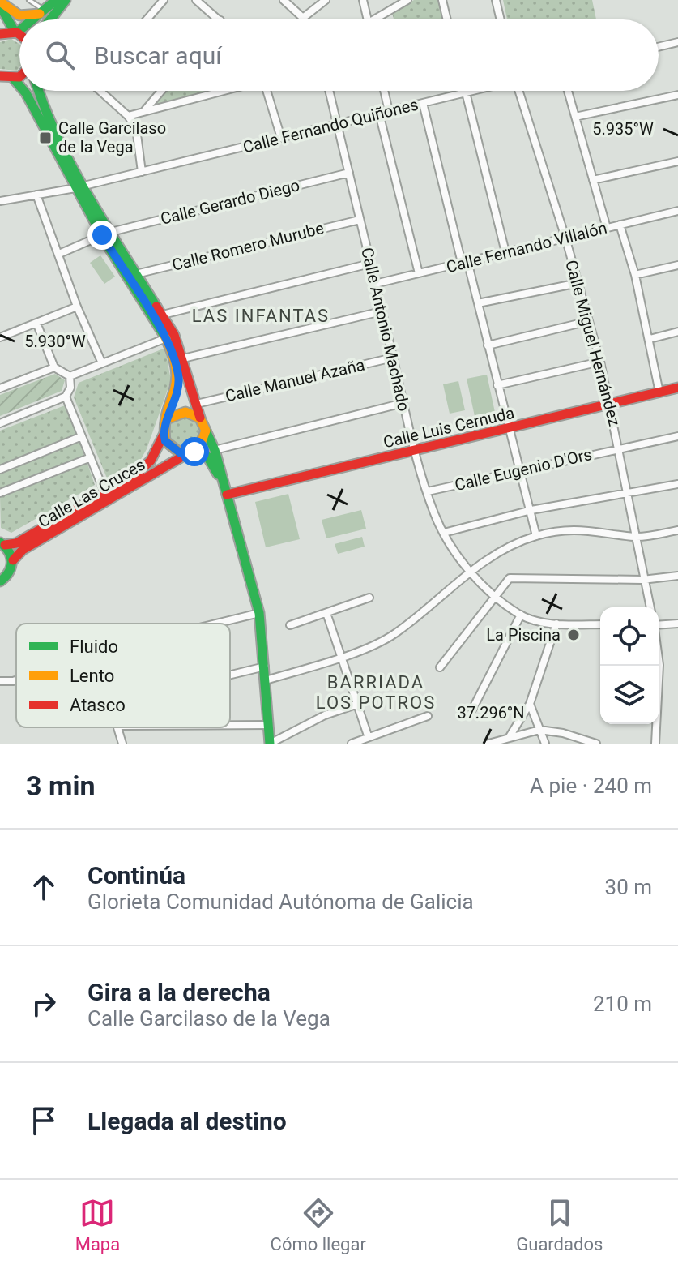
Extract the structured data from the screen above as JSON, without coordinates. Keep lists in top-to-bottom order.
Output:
{
  "streets": {
    "main road": ["Calle Luis Cernuda", "Calle Las Cruces"],
    "street": [
      "Calle Fernando Quiñones",
      "Calle Gerardo Diego",
      "Calle Romero Murube",
      "Calle Fernando Villalón",
      "Calle Antonio Machado",
      "Calle Miguel Hernández",
      "Calle Manuel Azaña",
      "Calle Eugenio D'Ors"
    ]
  },
  "crossings": [
    ["Calle Fernando Quiñones", "Calle Antonio Machado"],
    ["Calle Gerardo Diego", "Calle Antonio Machado"],
    ["Calle Romero Murube", "Calle Antonio Machado"],
    ["Calle Fernando Villalón", "Calle Antonio Machado"],
    ["Calle Fernando Villalón", "Calle Miguel Hernández"],
    ["Calle Antonio Machado", "Calle Manuel Azaña"],
    ["Calle Antonio Machado", "Calle Luis Cernuda"],
    ["Calle Antonio Machado", "Calle Eugenio D'Ors"],
    ["Calle Miguel Hernández", "Calle Luis Cernuda"],
    ["Calle Miguel Hernández", "Calle Eugenio D'Ors"]
  ],
  "districts": ["LAS INFANTAS", "BARRIADA LOS POTROS"],
  "places": {
    "transit": ["Calle Garcilaso de la Vega"],
    "other": ["La Piscina"]
  },
  "legend": ["Fluido", "Lento", "Atasco"],
  "page": {
    "search": "Buscar aquí",
    "heading": ["3 min", "A pie · 240 m"],
    "list": [
      ["Continúa", "Glorieta Comunidad Autónoma de Galicia", "30 m"],
      ["Gira a la derecha", "Calle Garcilaso de la Vega", "210 m"],
      "Llegada al destino"
    ],
    "nav": ["Mapa", "Cómo llegar", "Guardados"]
  },
  "coordinates": ["5.935°W", "5.930°W", "37.296°N"]
}
